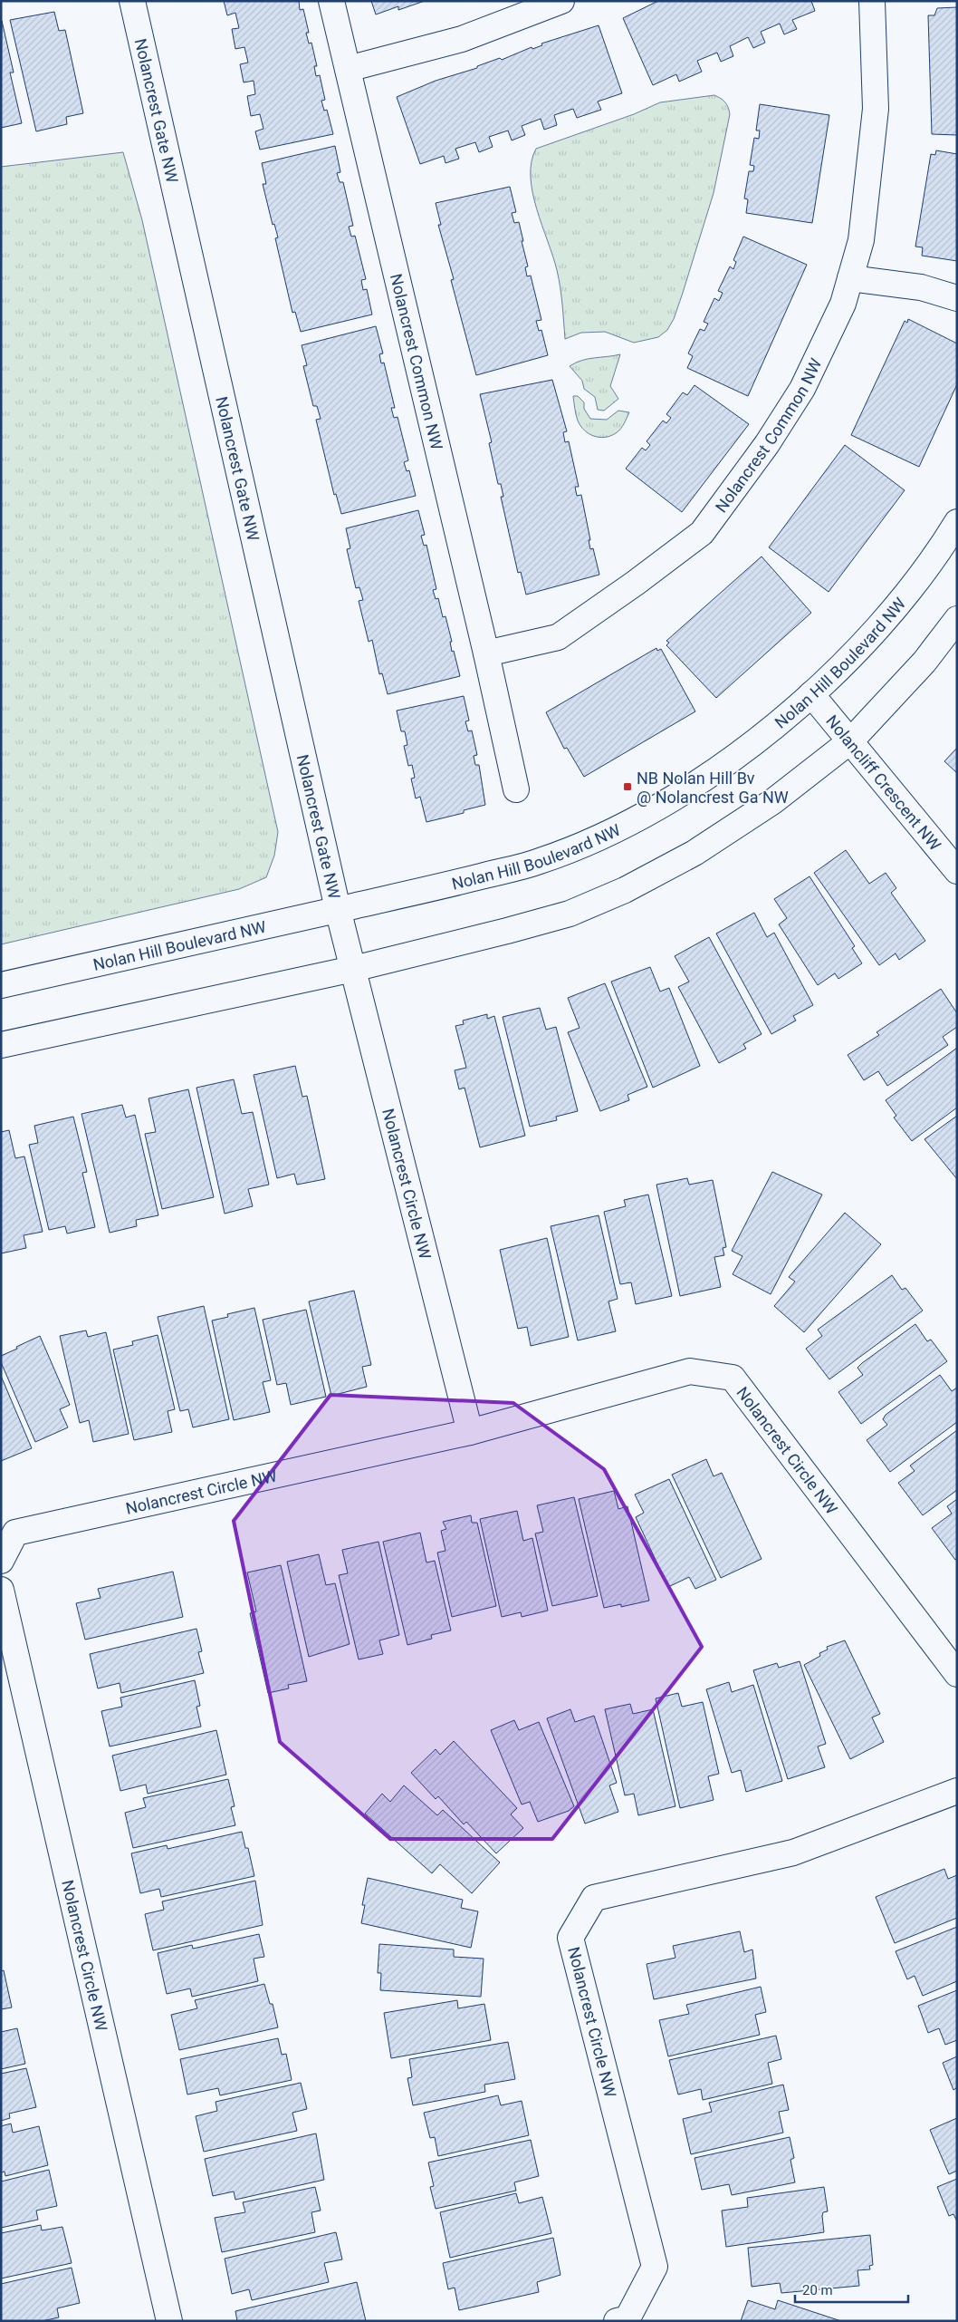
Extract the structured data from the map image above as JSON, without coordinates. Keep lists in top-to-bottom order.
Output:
{
  "streets": {
    "street": [
      "Nolancrest Gate NW",
      "Nolancrest Common NW",
      "Nolan Hill Boulevard NW",
      "Nolancliff Crescent NW",
      "Nolancrest Circle NW"
    ]
  },
  "crossings": [
    ["Nolancrest Gate NW", "Nolan Hill Boulevard NW"],
    ["Nolancrest Gate NW", "Nolancrest Circle NW"],
    ["Nolan Hill Boulevard NW", "Nolancliff Crescent NW"]
  ],
  "places": {
    "transit": ["NB Nolan Hill Bv @ Nolancrest Ga NW"]
  },
  "scale_bar": "20 m"
}
